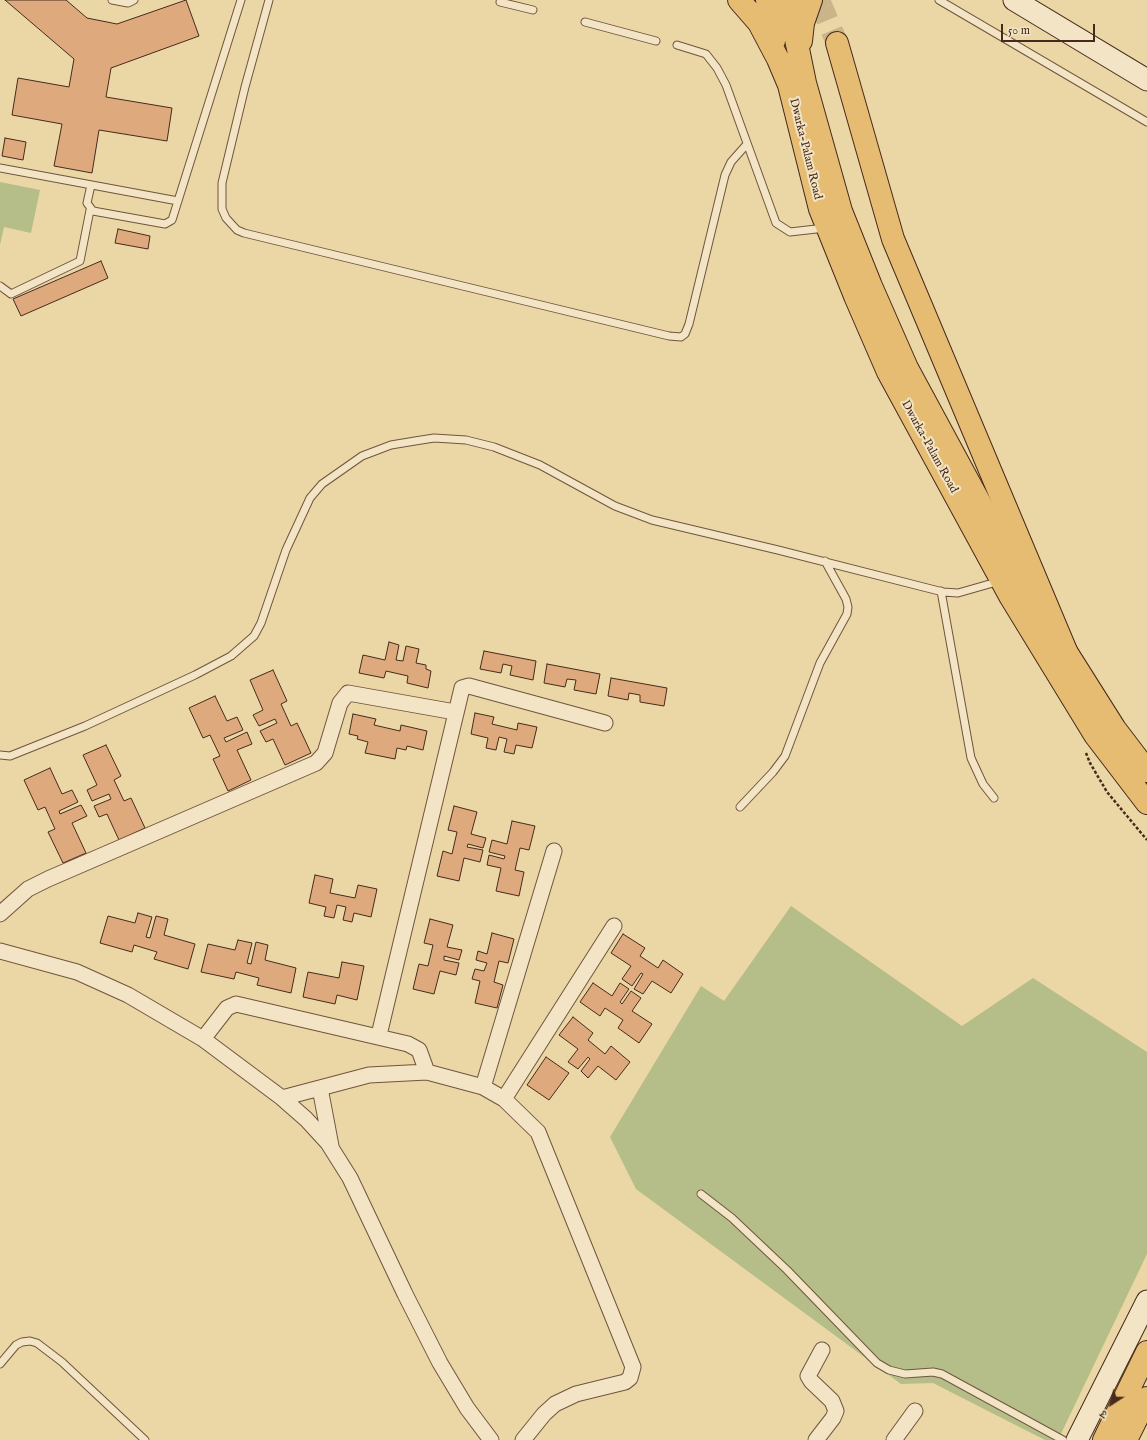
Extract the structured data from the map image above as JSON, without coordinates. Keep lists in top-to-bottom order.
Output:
{
  "streets": {
    "main road": ["Dwarka-Palam Road"]
  },
  "scale_bar": "50 m",
  "north": "bottom left"
}
